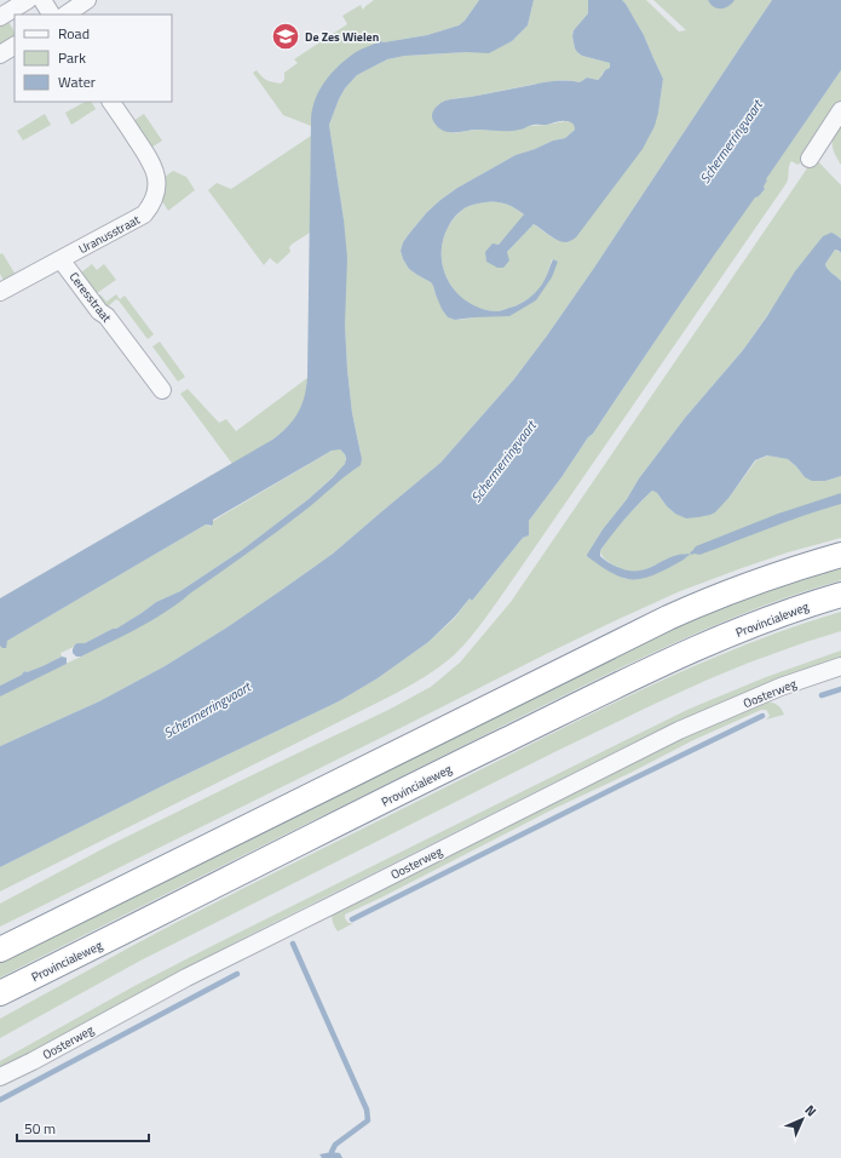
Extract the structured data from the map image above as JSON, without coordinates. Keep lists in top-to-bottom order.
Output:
{
  "streets": {
    "highway": ["Provincialeweg"],
    "street": ["Uranusstraat", "Ceresstraat", "Oosterweg"]
  },
  "crossings": [
    ["Uranusstraat", "Ceresstraat"]
  ],
  "water": ["Schermerringvaart"],
  "places": {
    "school or university": ["De Zes Wielen"]
  },
  "legend": ["Road", "Park", "Water"],
  "scale_bar": "50 m",
  "north": "top right"
}
